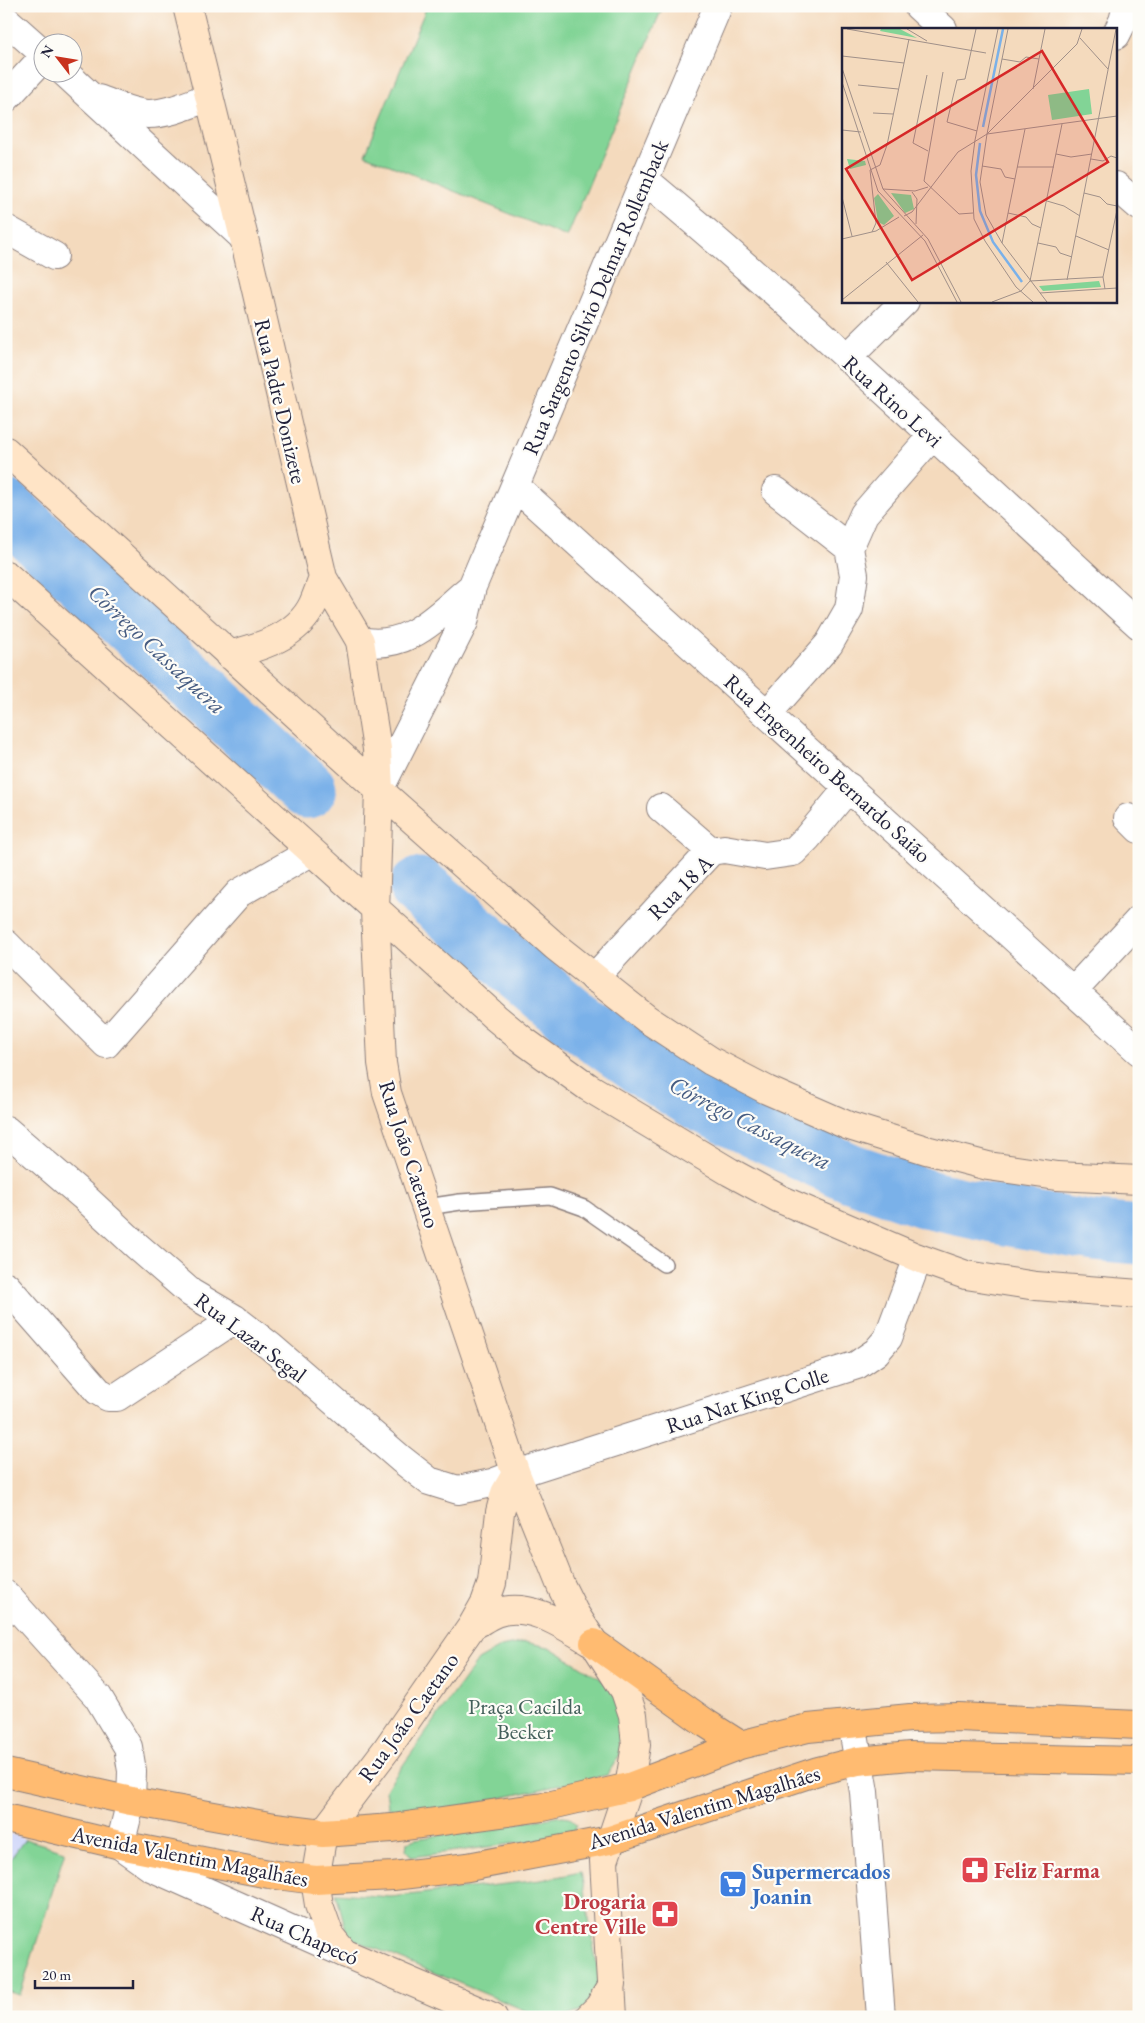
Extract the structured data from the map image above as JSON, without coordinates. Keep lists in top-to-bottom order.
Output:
{
  "streets": {
    "main road": ["Avenida Valentim Magalhães"],
    "street": [
      "Rua Sargento Silvio Delmar Rollemback",
      "Rua Padre Donizete",
      "Rua Rino Levi",
      "Rua Engenheiro Bernardo Saião",
      "Rua 18 A",
      "Rua João Caetano",
      "Rua Lazar Segal",
      "Rua Nat King Colle",
      "Rua Chapecó"
    ]
  },
  "crossings": [
    ["Rua Sargento Silvio Delmar Rollemback", "Rua Padre Donizete"],
    ["Rua Sargento Silvio Delmar Rollemback", "Rua Rino Levi"],
    ["Rua Sargento Silvio Delmar Rollemback", "Rua Engenheiro Bernardo Saião"],
    ["Rua Sargento Silvio Delmar Rollemback", "Rua João Caetano"],
    ["Rua Padre Donizete", "Rua João Caetano"],
    ["Rua Engenheiro Bernardo Saião", "Rua 18 A"],
    ["Rua João Caetano", "Rua Lazar Segal"],
    ["Rua João Caetano", "Rua Nat King Colle"],
    ["Rua João Caetano", "Avenida Valentim Magalhães"],
    ["Rua João Caetano", "Rua Chapecó"],
    ["Rua Lazar Segal", "Rua Nat King Colle"],
    ["Avenida Valentim Magalhães", "Rua Chapecó"]
  ],
  "water": ["Córrego Cassaquera"],
  "parks": ["Praça Cacilda Becker"],
  "places": {
    "pharmacy": ["Feliz Farma", "Drogaria Centre Ville"],
    "supermarket": ["Supermercados Joanin"]
  },
  "scale_bar": "20 m",
  "north": "top left"
}
